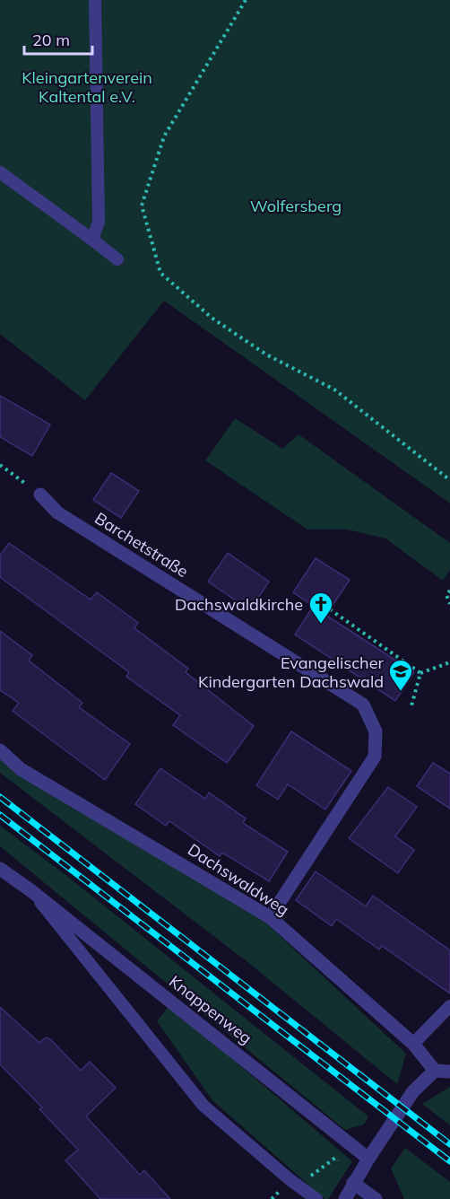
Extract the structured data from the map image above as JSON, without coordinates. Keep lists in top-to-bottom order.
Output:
{
  "streets": {
    "street": ["Barchetstraße", "Dachswaldweg", "Knappenweg"]
  },
  "crossings": [
    ["Barchetstraße", "Dachswaldweg"]
  ],
  "parks": ["Kleingartenverein Kaltental e.V.", "Wolfersberg"],
  "places": {
    "church": ["Dachswaldkirche"],
    "school or university": ["Evangelischer Kindergarten Dachswald"]
  },
  "scale_bar": "20 m"
}
